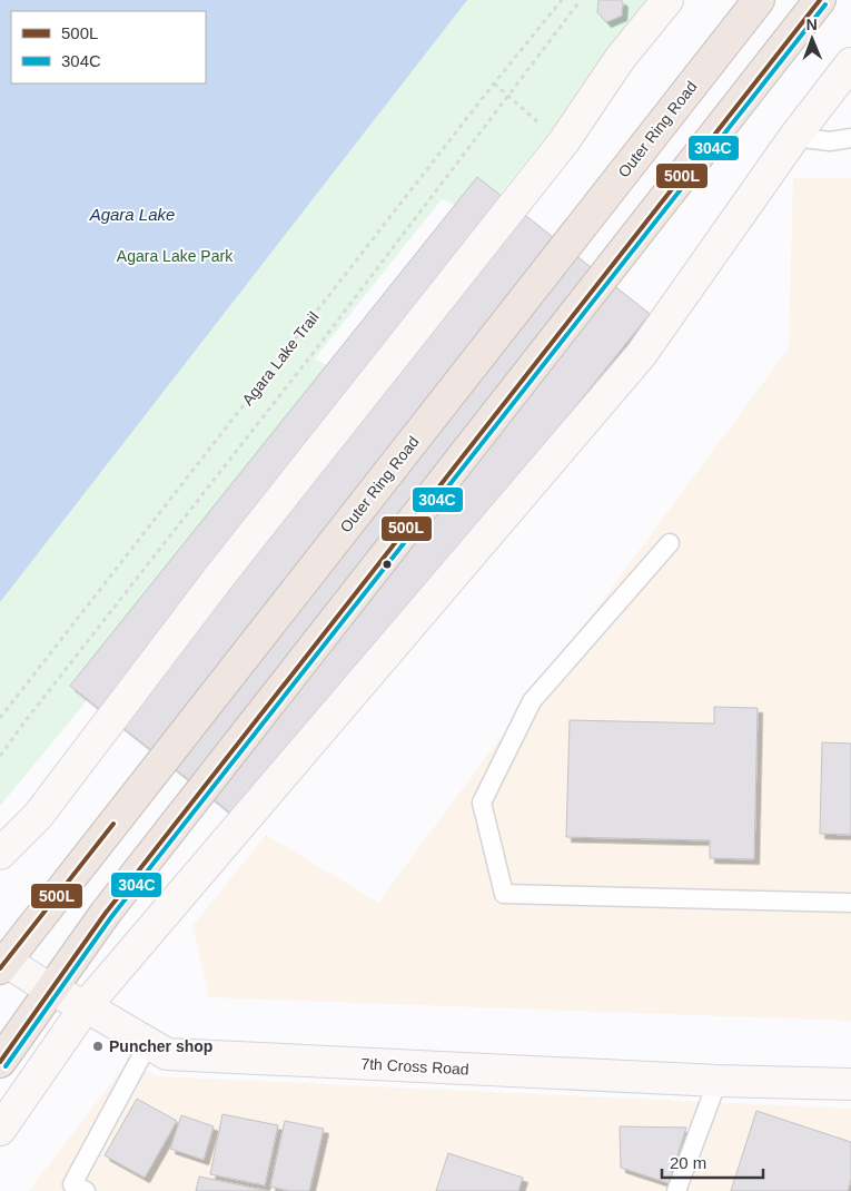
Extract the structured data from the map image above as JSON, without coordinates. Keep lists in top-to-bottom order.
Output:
{
  "streets": {
    "highway": ["Outer Ring Road"],
    "street": ["7th Cross Road"],
    "path": ["Agara Lake Trail"]
  },
  "crossings": [
    ["Outer Ring Road", "7th Cross Road"]
  ],
  "water": ["Agara Lake"],
  "parks": ["Agara Lake Park"],
  "places": ["Puncher shop"],
  "lines": ["transit line 500L", "transit line 304C"],
  "legend": ["500L", "304C"],
  "scale_bar": "20 m",
  "north": "top"
}
